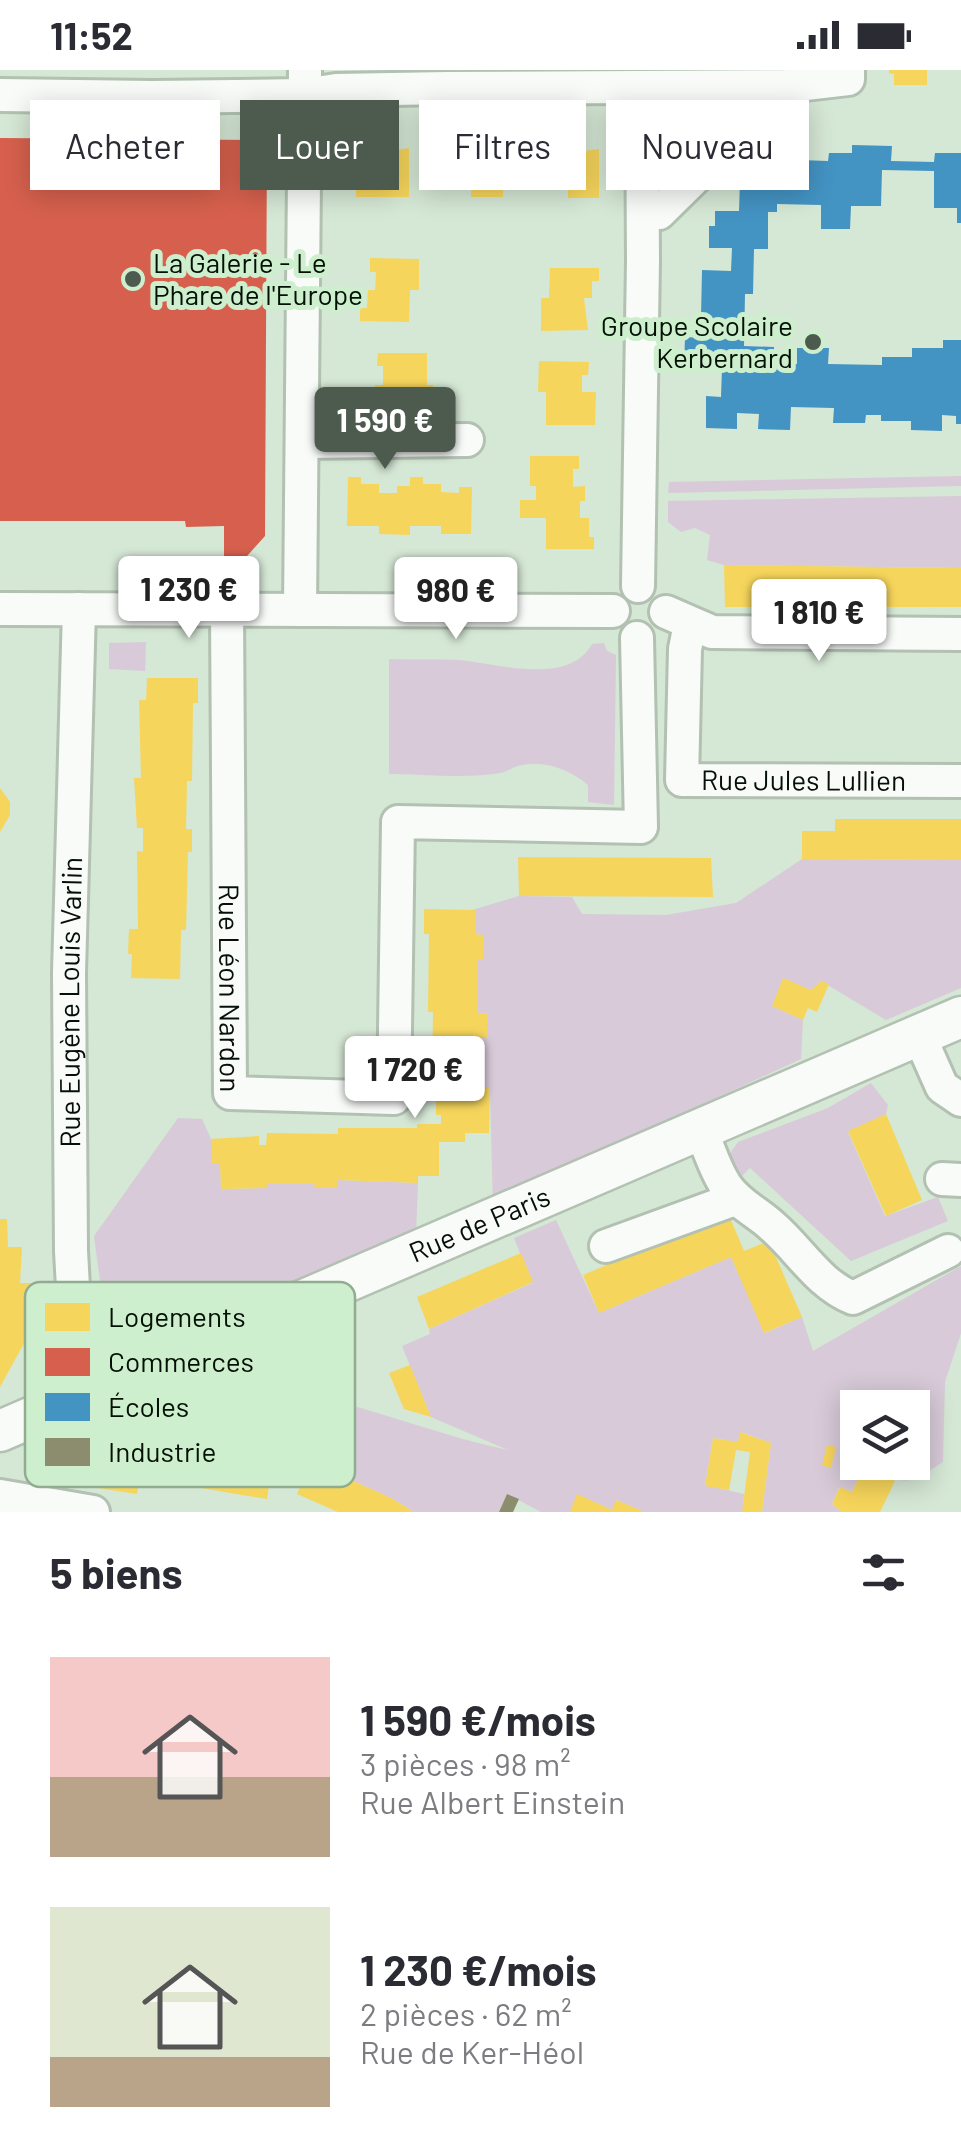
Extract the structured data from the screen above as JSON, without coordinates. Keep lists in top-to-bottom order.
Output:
{
  "streets": {
    "main road": ["Rue de Paris"],
    "street": ["Rue Jules Lullien", "Rue Léon Nardon", "Rue Eugène Louis Varlin"]
  },
  "crossings": [
    ["Rue Jules Lullien", "Rue Léon Nardon"]
  ],
  "places": ["La Galerie - Le Phare de l'Europe", "Groupe Scolaire Kerbernard"],
  "legend": [
    "Logements",
    "Commerces",
    "Écoles",
    "Industrie"
  ],
  "page": {
    "status": "11:52",
    "chip": [
      "Acheter",
      "Louer",
      "Filtres",
      "Nouveau"
    ],
    "price": [
      "1 590 €",
      "1 230 €",
      "980 €",
      "1 810 €",
      "1 720 €"
    ],
    "heading": "5 biens",
    "list": [
      {
        "name": "1 590 €/mois",
        "note": "3 pièces · 98 m² · Rue Albert Einstein"
      },
      {
        "name": "1 230 €/mois",
        "note": "2 pièces · 62 m² · Rue de Ker-Héol"
      }
    ]
  }
}
